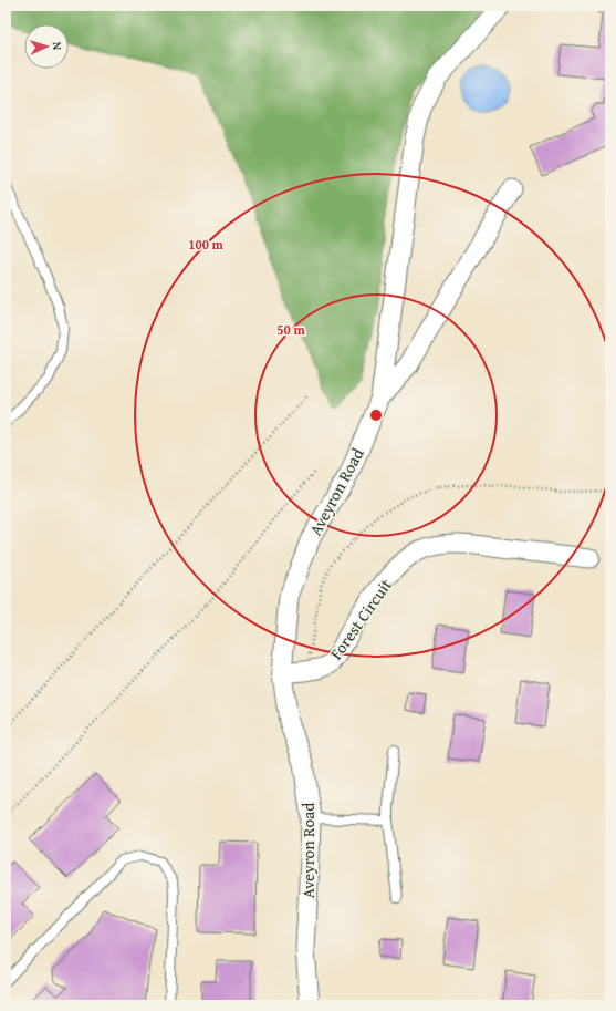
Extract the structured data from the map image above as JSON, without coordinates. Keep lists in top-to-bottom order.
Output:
{
  "streets": {
    "street": ["Aveyron Road", "Forest Circuit"]
  },
  "crossings": [
    ["Aveyron Road", "Forest Circuit"]
  ],
  "north": "right",
  "rings": ["100 m", "50 m"]
}
